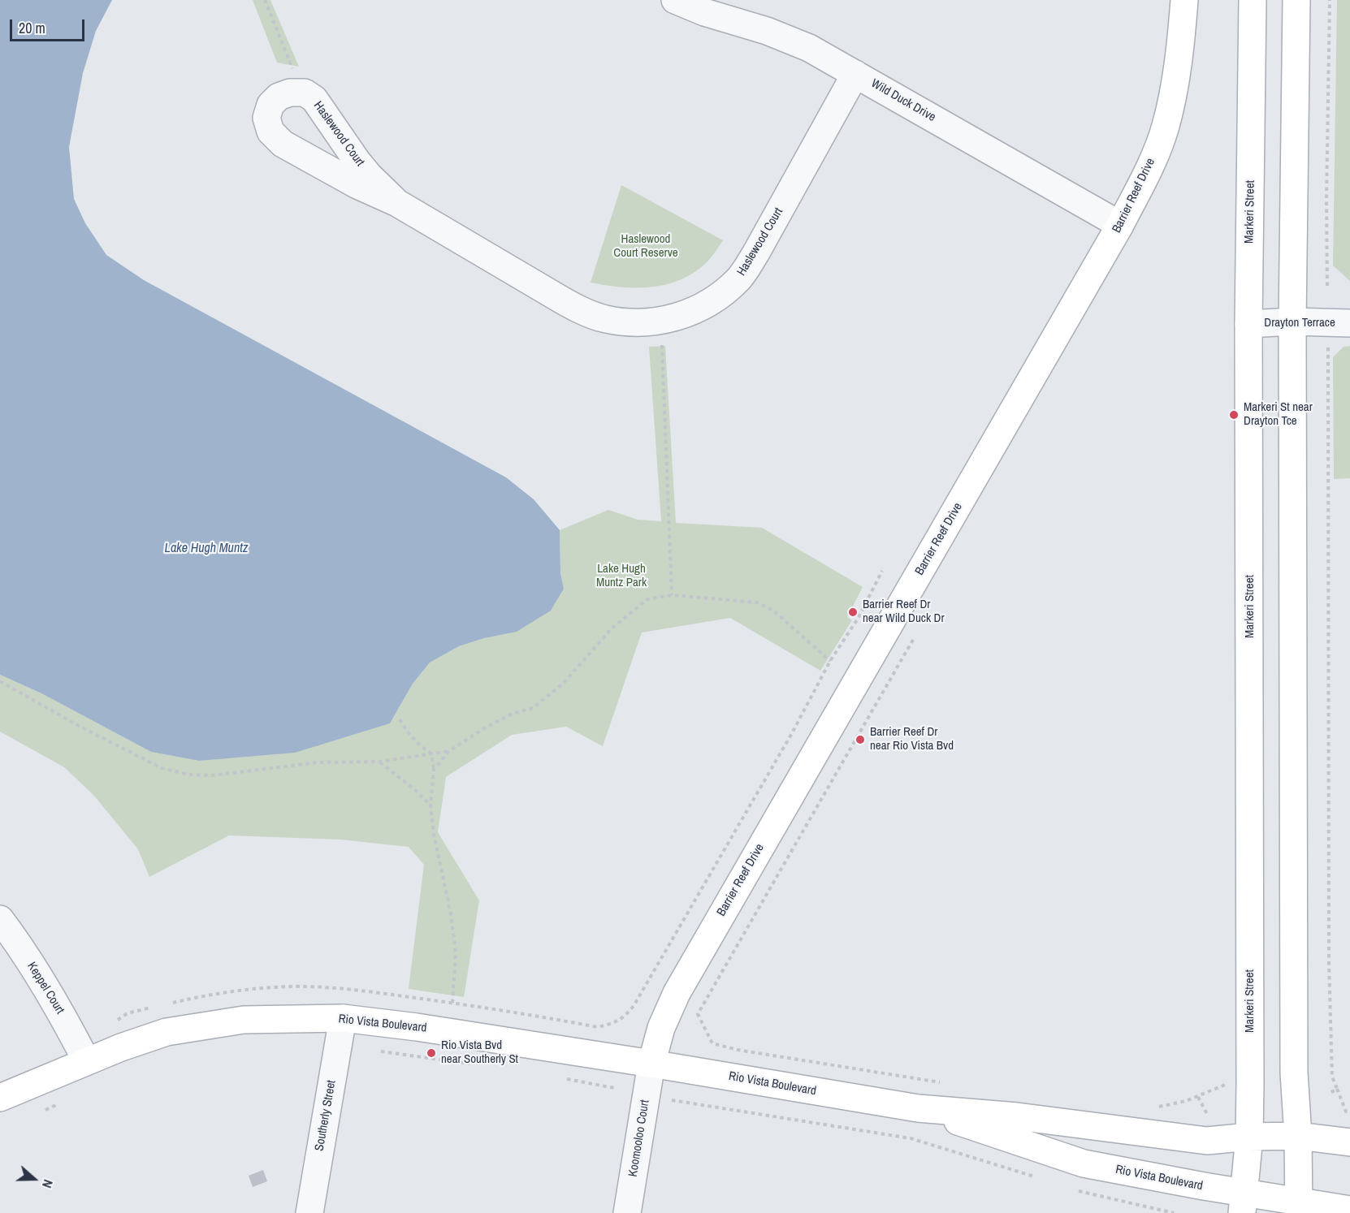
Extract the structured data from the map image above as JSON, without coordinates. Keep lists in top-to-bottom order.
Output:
{
  "streets": {
    "street": [
      "Wild Duck Drive",
      "Haslewood Court",
      "Barrier Reef Drive",
      "Markeri Street",
      "Drayton Terrace",
      "Keppel Court",
      "Rio Vista Boulevard",
      "Southerly Street",
      "Koomooloo Court"
    ]
  },
  "crossings": [
    ["Wild Duck Drive", "Haslewood Court"],
    ["Wild Duck Drive", "Barrier Reef Drive"],
    ["Barrier Reef Drive", "Rio Vista Boulevard"],
    ["Barrier Reef Drive", "Koomooloo Court"],
    ["Markeri Street", "Drayton Terrace"],
    ["Markeri Street", "Rio Vista Boulevard"],
    ["Keppel Court", "Rio Vista Boulevard"],
    ["Rio Vista Boulevard", "Southerly Street"],
    ["Rio Vista Boulevard", "Koomooloo Court"]
  ],
  "water": ["Lake Hugh Muntz"],
  "parks": ["Haslewood Court Reserve", "Lake Hugh Muntz Park"],
  "places": [
    "Markeri St near Drayton Tce",
    "Barrier Reef Dr near Wild Duck Dr",
    "Barrier Reef Dr near Rio Vista Bvd",
    "Rio Vista Bvd near Southerly St"
  ],
  "scale_bar": "20 m",
  "north": "right"
}
